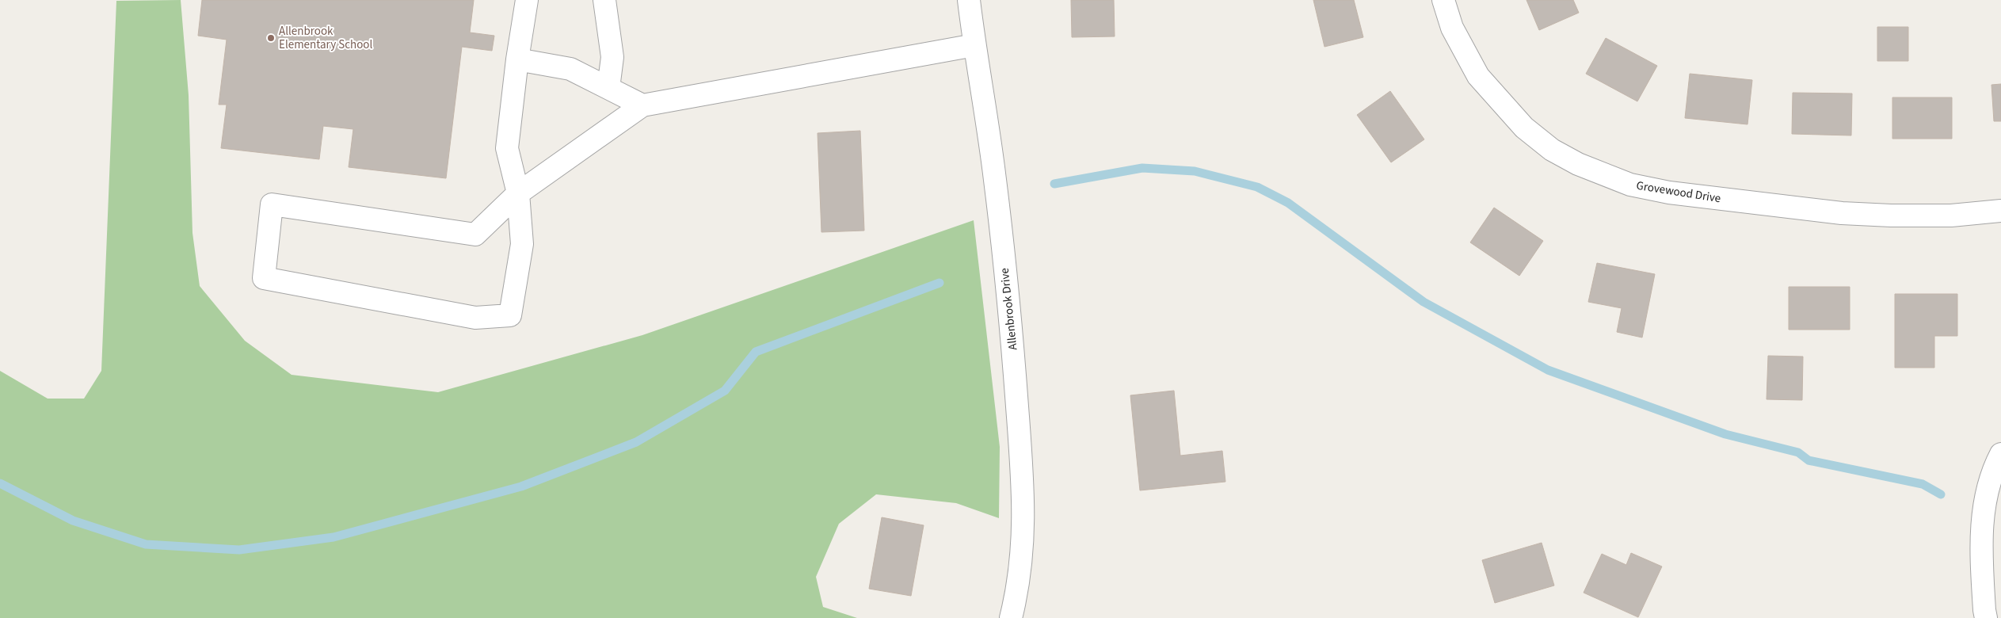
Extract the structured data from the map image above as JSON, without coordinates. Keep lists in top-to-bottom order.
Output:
{
  "streets": {
    "street": ["Grovewood Drive", "Allenbrook Drive"]
  },
  "places": ["Allenbrook Elementary School"]
}
